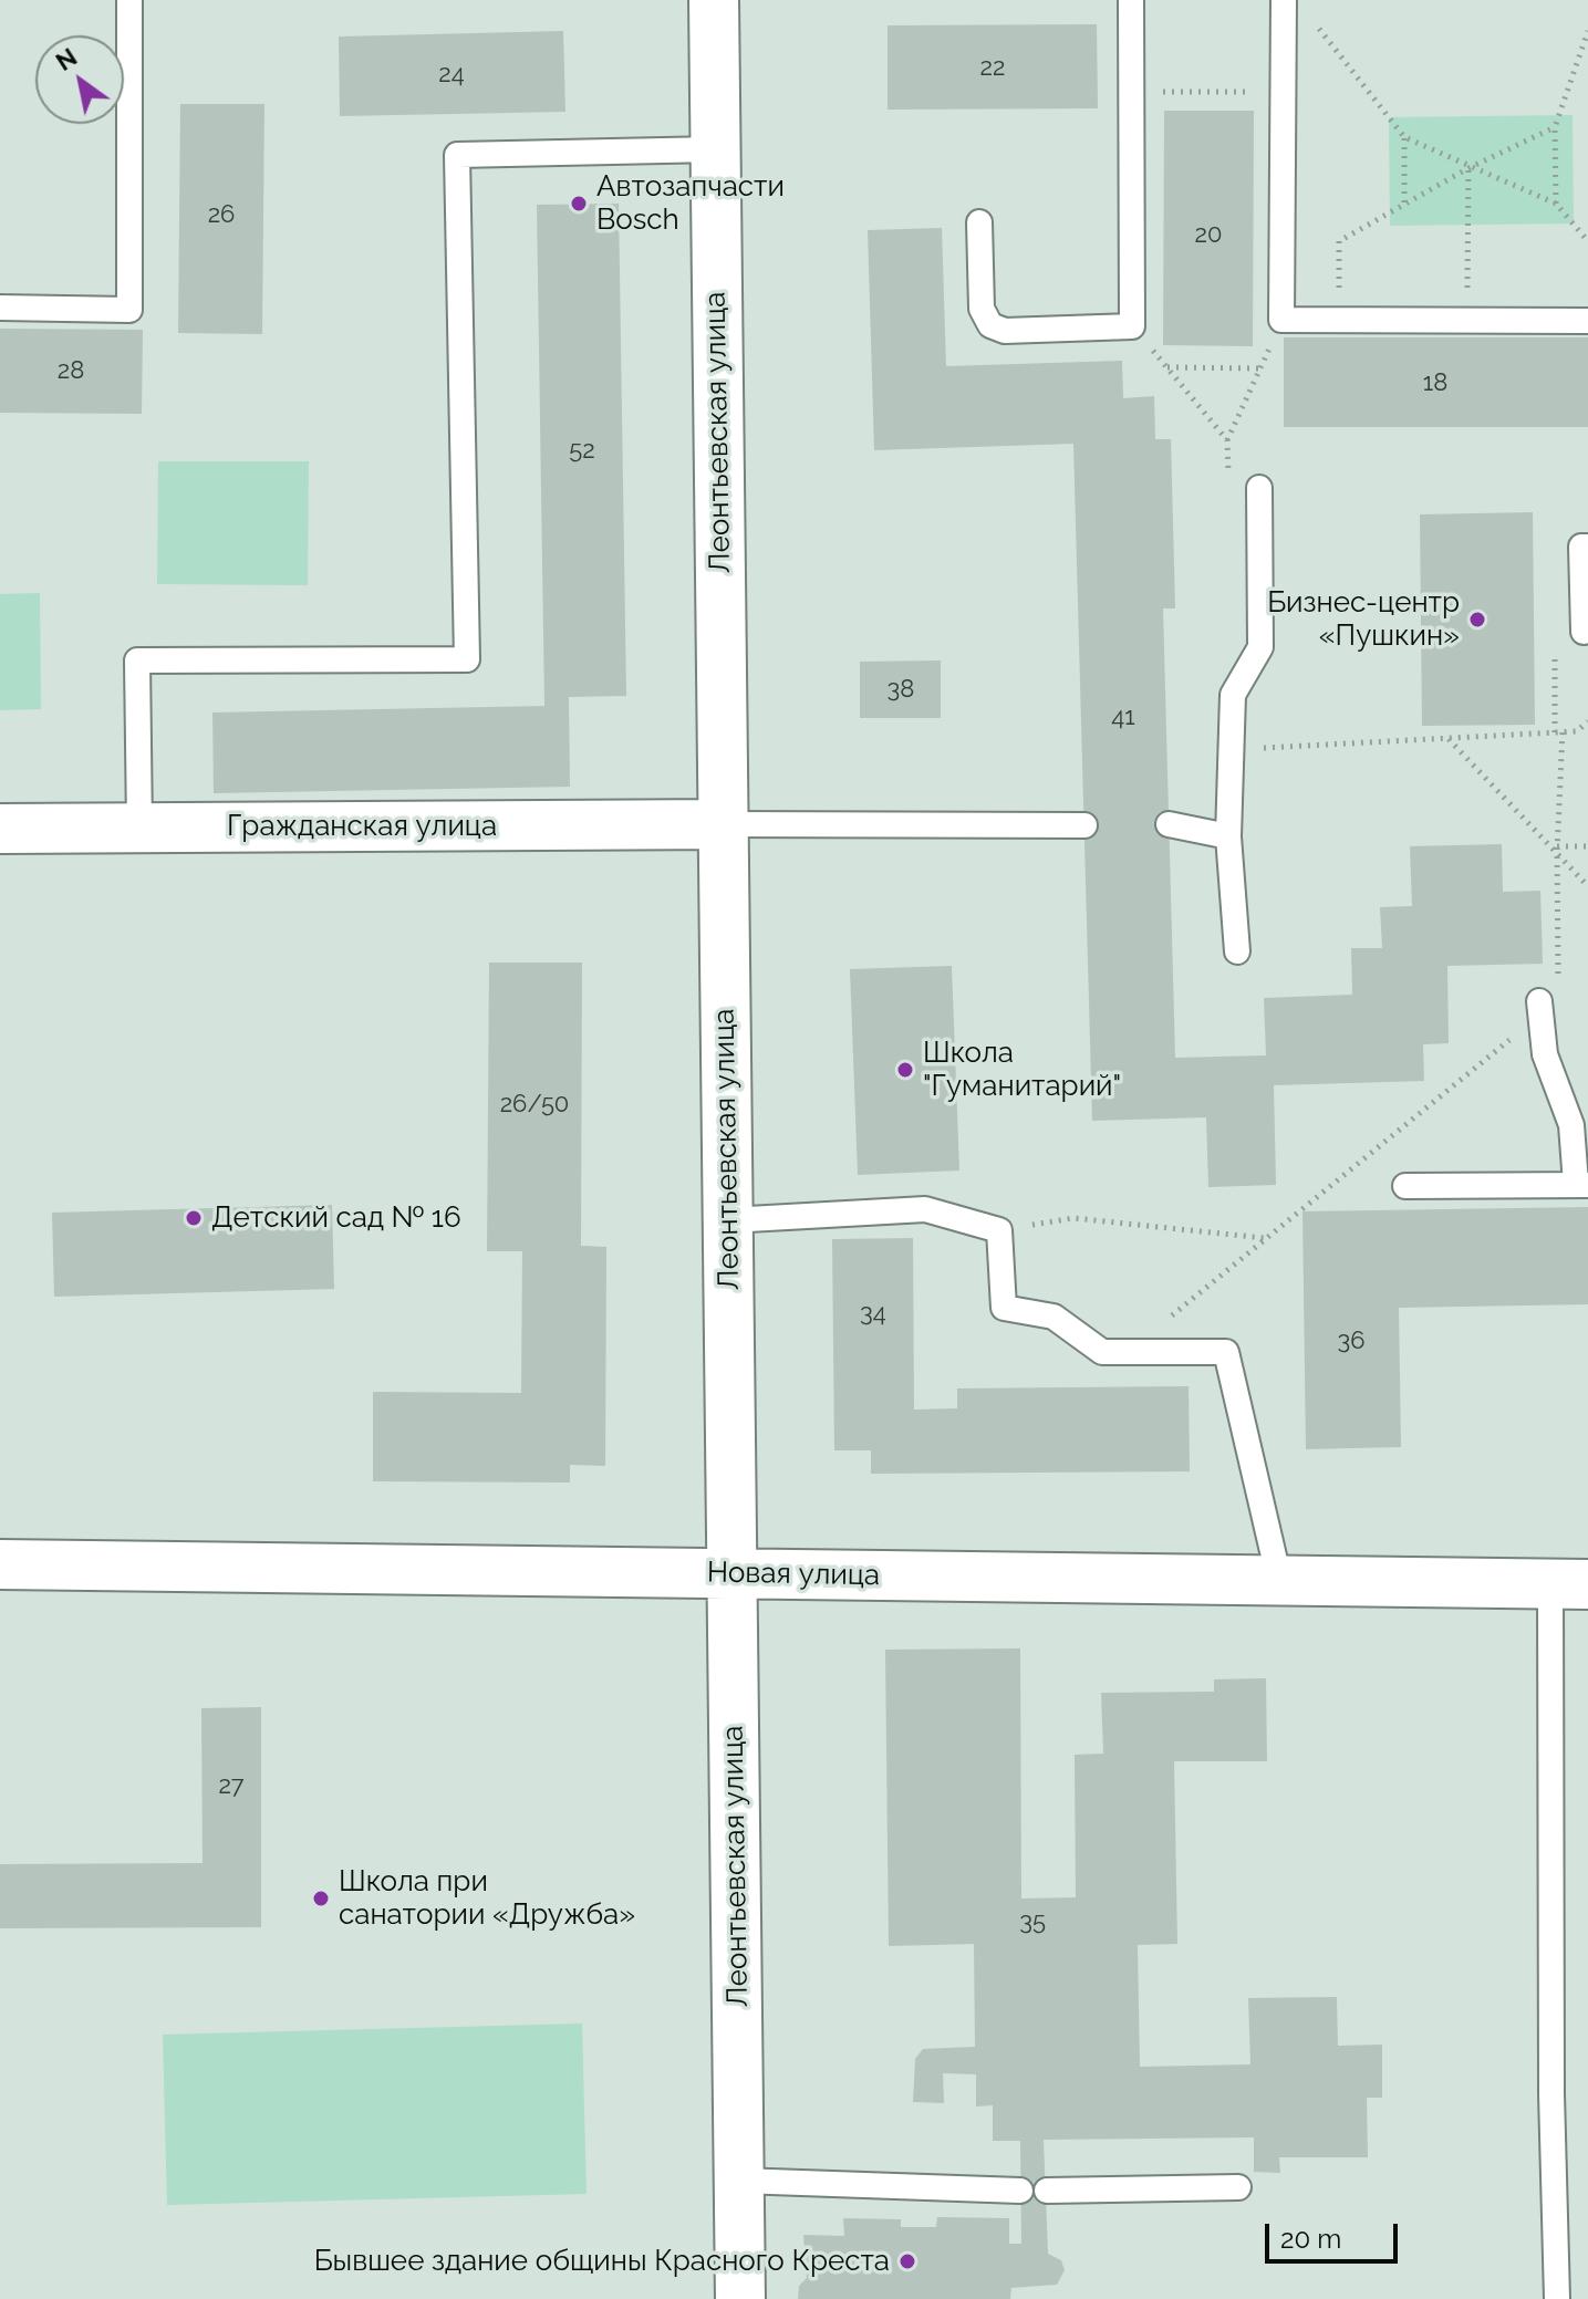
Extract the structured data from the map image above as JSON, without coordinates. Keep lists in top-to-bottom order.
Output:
{
  "streets": {
    "street": ["Леонтьевская улица", "Гражданская улица", "Новая улица"]
  },
  "crossings": [
    ["Леонтьевская улица", "Гражданская улица"],
    ["Леонтьевская улица", "Новая улица"]
  ],
  "places": [
    "Автозапчасти Bosch",
    "Бизнес-центр «Пушкин»",
    "Школа \"Гуманитарий\"",
    "Детский сад № 16",
    "Школа при санатории «Дружба»",
    "Бывшее здание общины Красного Креста"
  ],
  "house_numbers": [
    "22",
    "24",
    "26",
    "20",
    "28",
    "18",
    "52",
    "38",
    "41",
    "26/50",
    "34",
    "36",
    "27",
    "35"
  ],
  "scale_bar": "20 m",
  "north": "top left"
}
